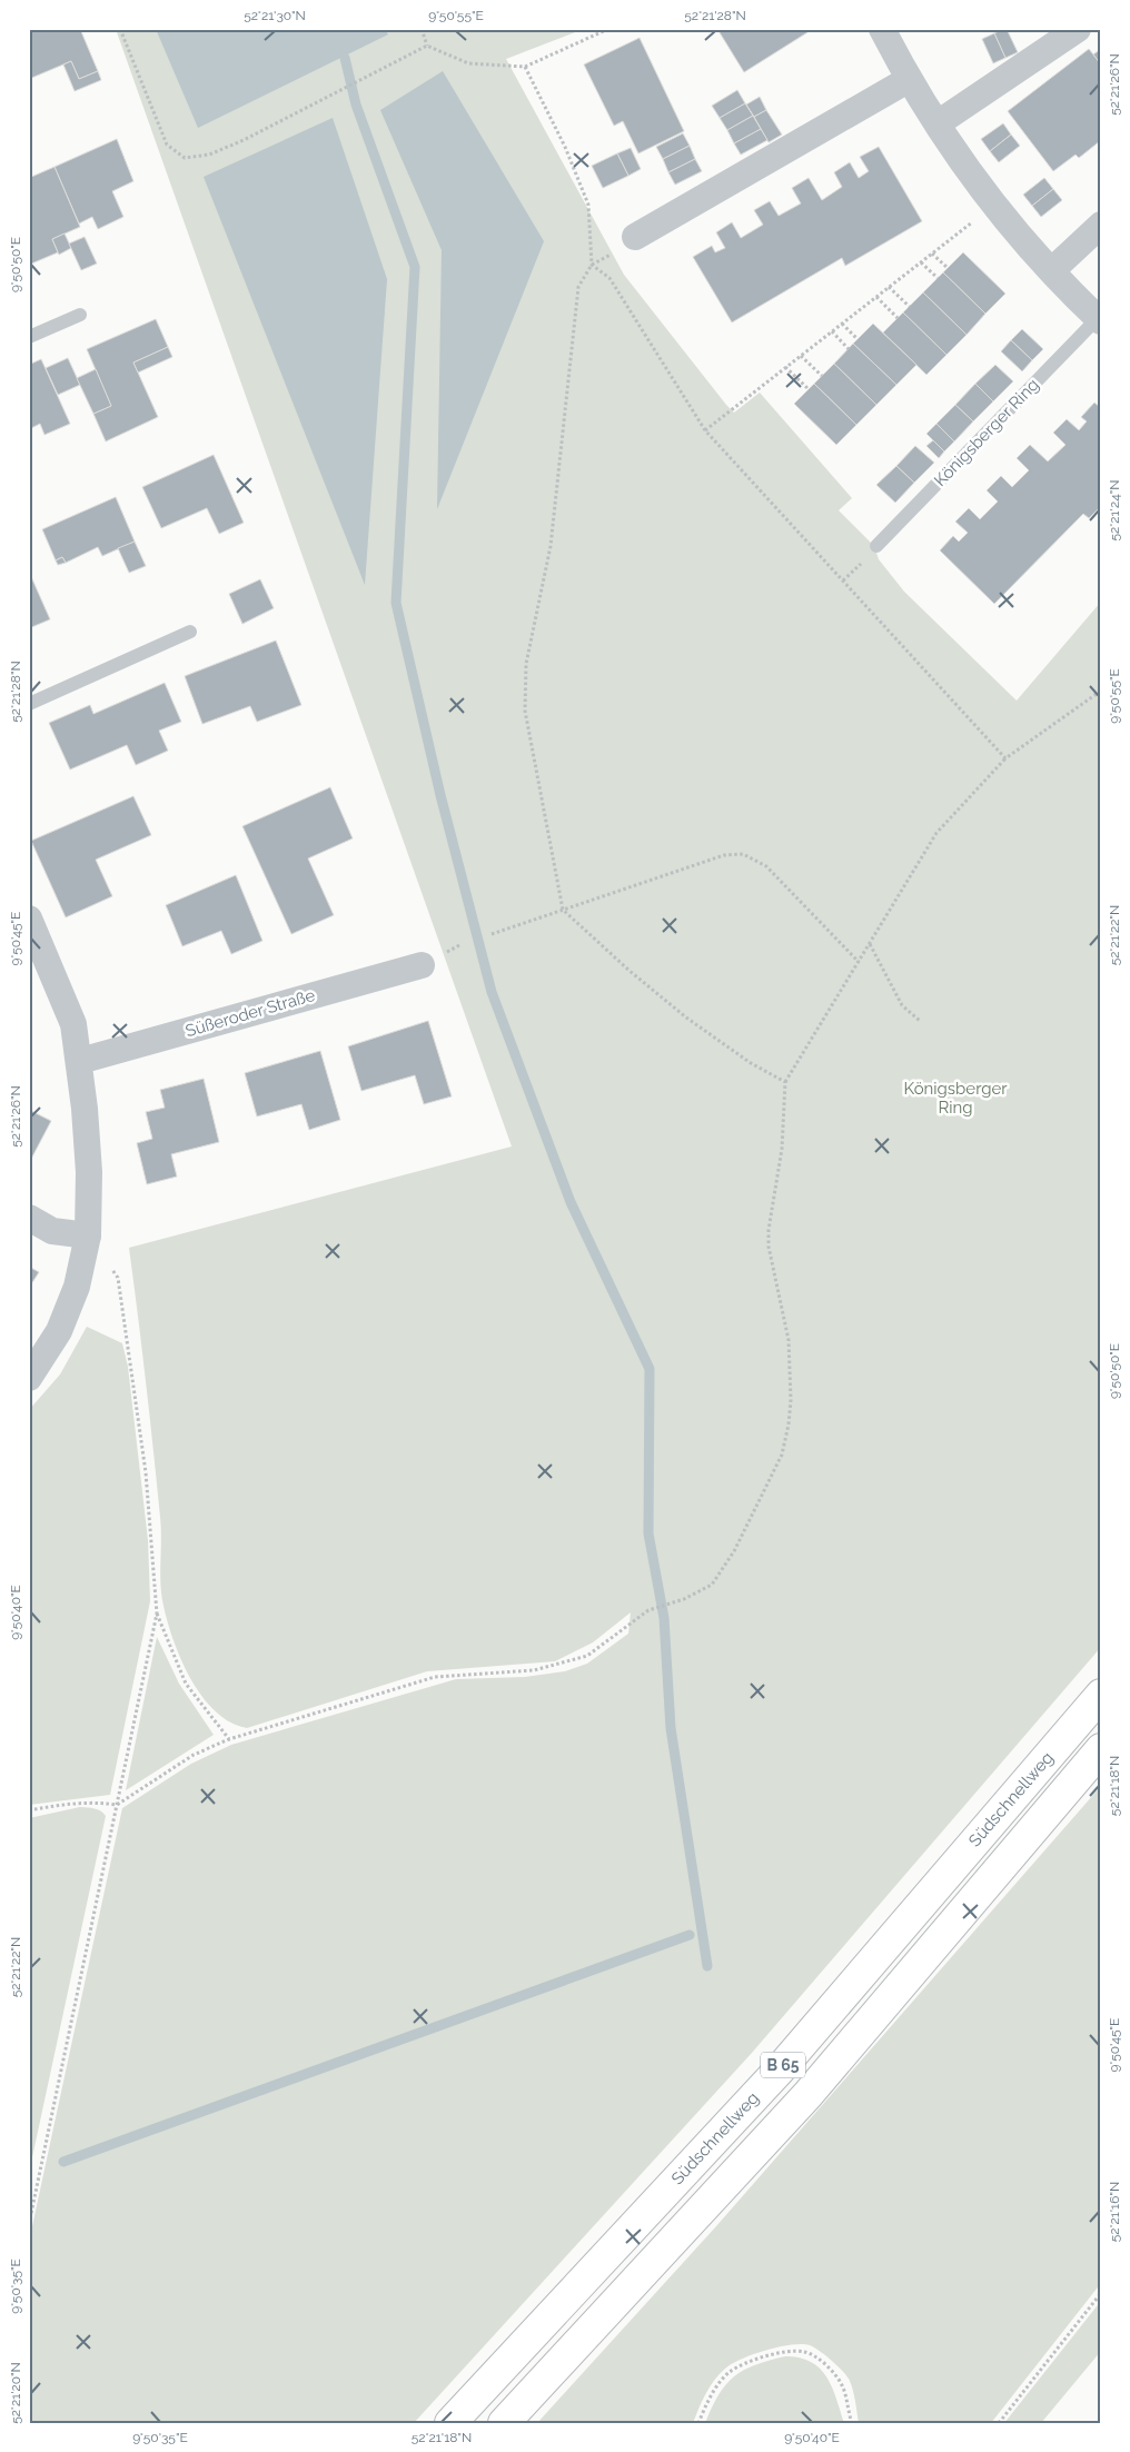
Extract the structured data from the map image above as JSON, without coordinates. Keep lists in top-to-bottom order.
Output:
{
  "streets": {
    "highway": ["Südschnellweg", "B 65"],
    "street": ["Königsberger Ring", "Süßeroder Straße"]
  },
  "parks": ["Königsberger Ring"],
  "coordinates": [
    "52°21'30\"N",
    "9°50'55\"E",
    "52°21'28\"N",
    "52°21'26\"N",
    "9°50'50\"E",
    "52°21'24\"N",
    "52°21'22\"N",
    "9°50'45\"E",
    "9°50'40\"E",
    "52°21'18\"N",
    "52°21'16\"N",
    "9°50'35\"E",
    "52°21'20\"N"
  ]
}
